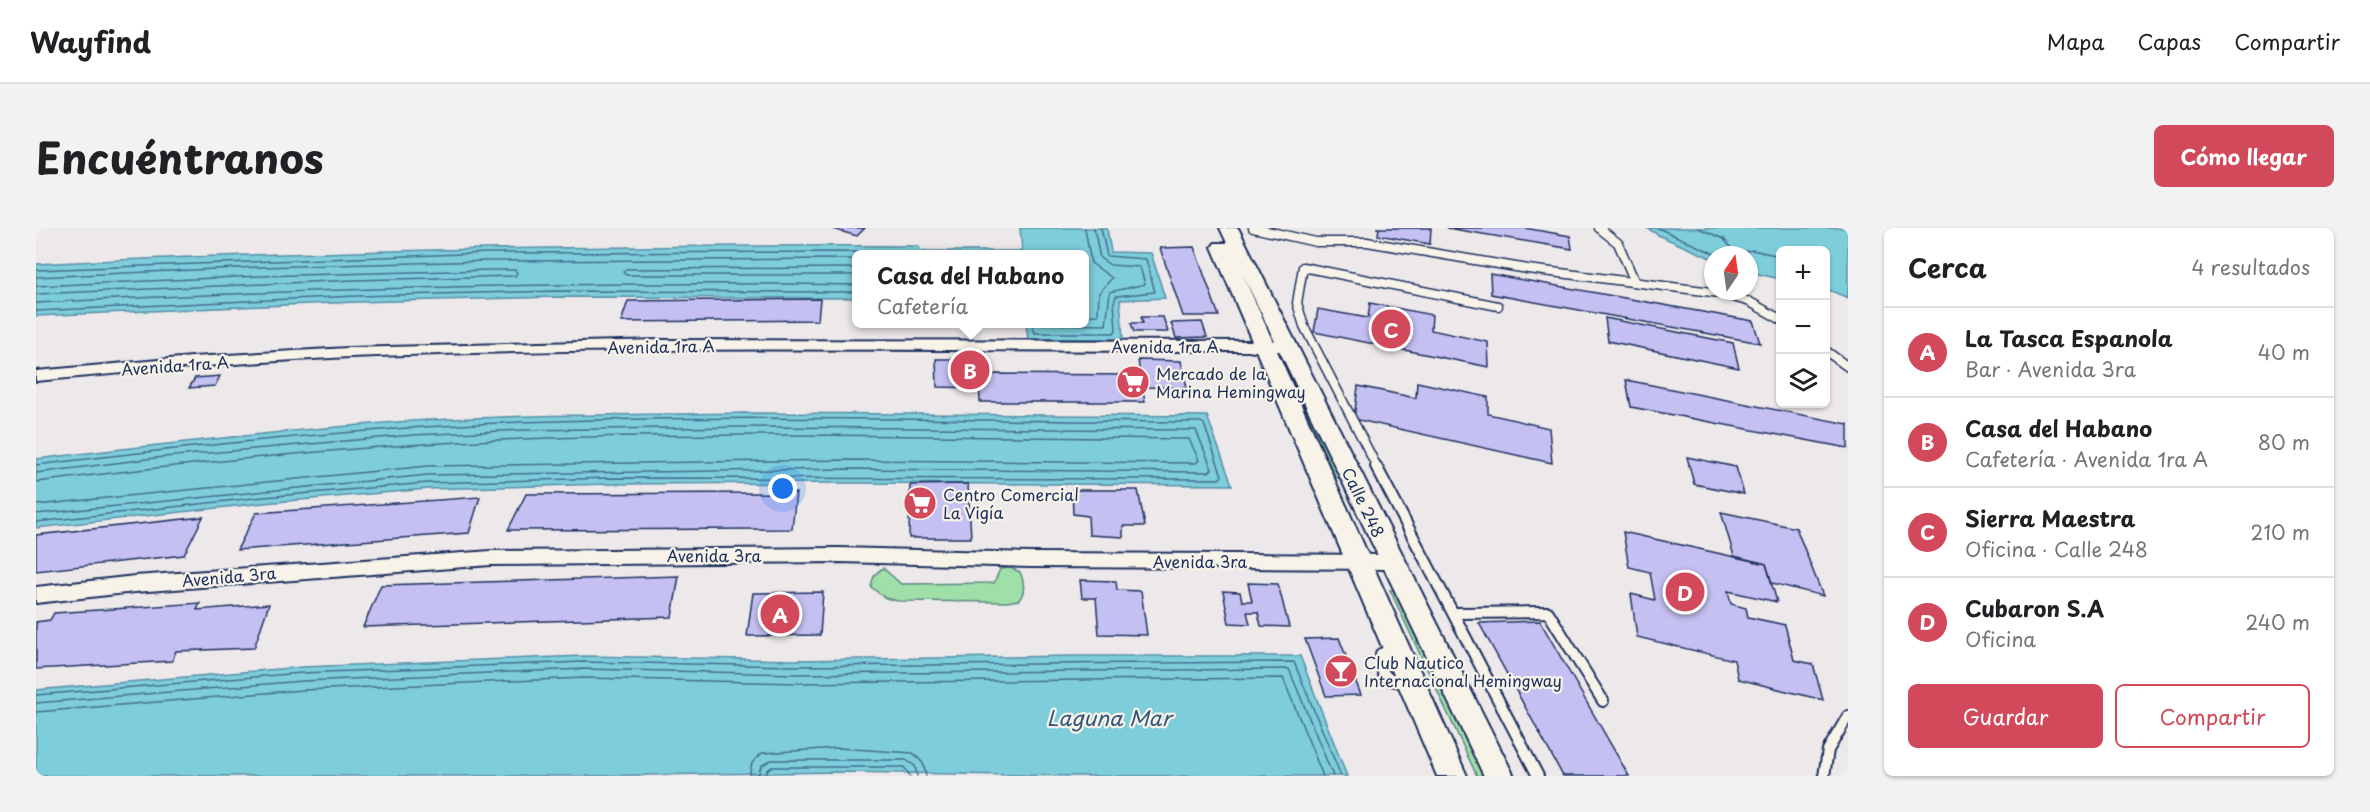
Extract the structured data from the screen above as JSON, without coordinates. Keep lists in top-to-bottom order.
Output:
{
  "streets": {
    "street": ["Avenida 1ra A", "Calle 248", "Avenida 3ra"]
  },
  "crossings": [
    ["Avenida 1ra A", "Calle 248"],
    ["Calle 248", "Avenida 3ra"]
  ],
  "water": ["Laguna Mar"],
  "places": {
    "supermarket": ["Mercado de la Marina Hemingway", "Centro Comercial La Vigía"],
    "bar": ["Club Nautico Internacional Hemingway"]
  },
  "north": "top",
  "page": {
    "header": "Wayfind",
    "nav": ["Mapa", "Capas", "Compartir"],
    "title": "Encuéntranos",
    "buttons": [
      "Cómo llegar",
      ["Guardar", "Compartir"]
    ],
    "heading": ["Cerca", "4 resultados"],
    "map_buttons": ["+", "−"],
    "popup": ["Casa del Habano", "Cafetería"],
    "list": [
      {
        "mark": "A",
        "name": "La Tasca Espanola",
        "note": "Bar · Avenida 3ra",
        "value": "40 m"
      },
      {
        "mark": "B",
        "name": "Casa del Habano",
        "note": "Cafetería · Avenida 1ra A",
        "value": "80 m"
      },
      {
        "mark": "C",
        "name": "Sierra Maestra",
        "note": "Oficina · Calle 248",
        "value": "210 m"
      },
      {
        "mark": "D",
        "name": "Cubaron S.A",
        "note": "Oficina",
        "value": "240 m"
      }
    ],
    "pins": [
      "C",
      "B",
      "D",
      "A"
    ]
  }
}
